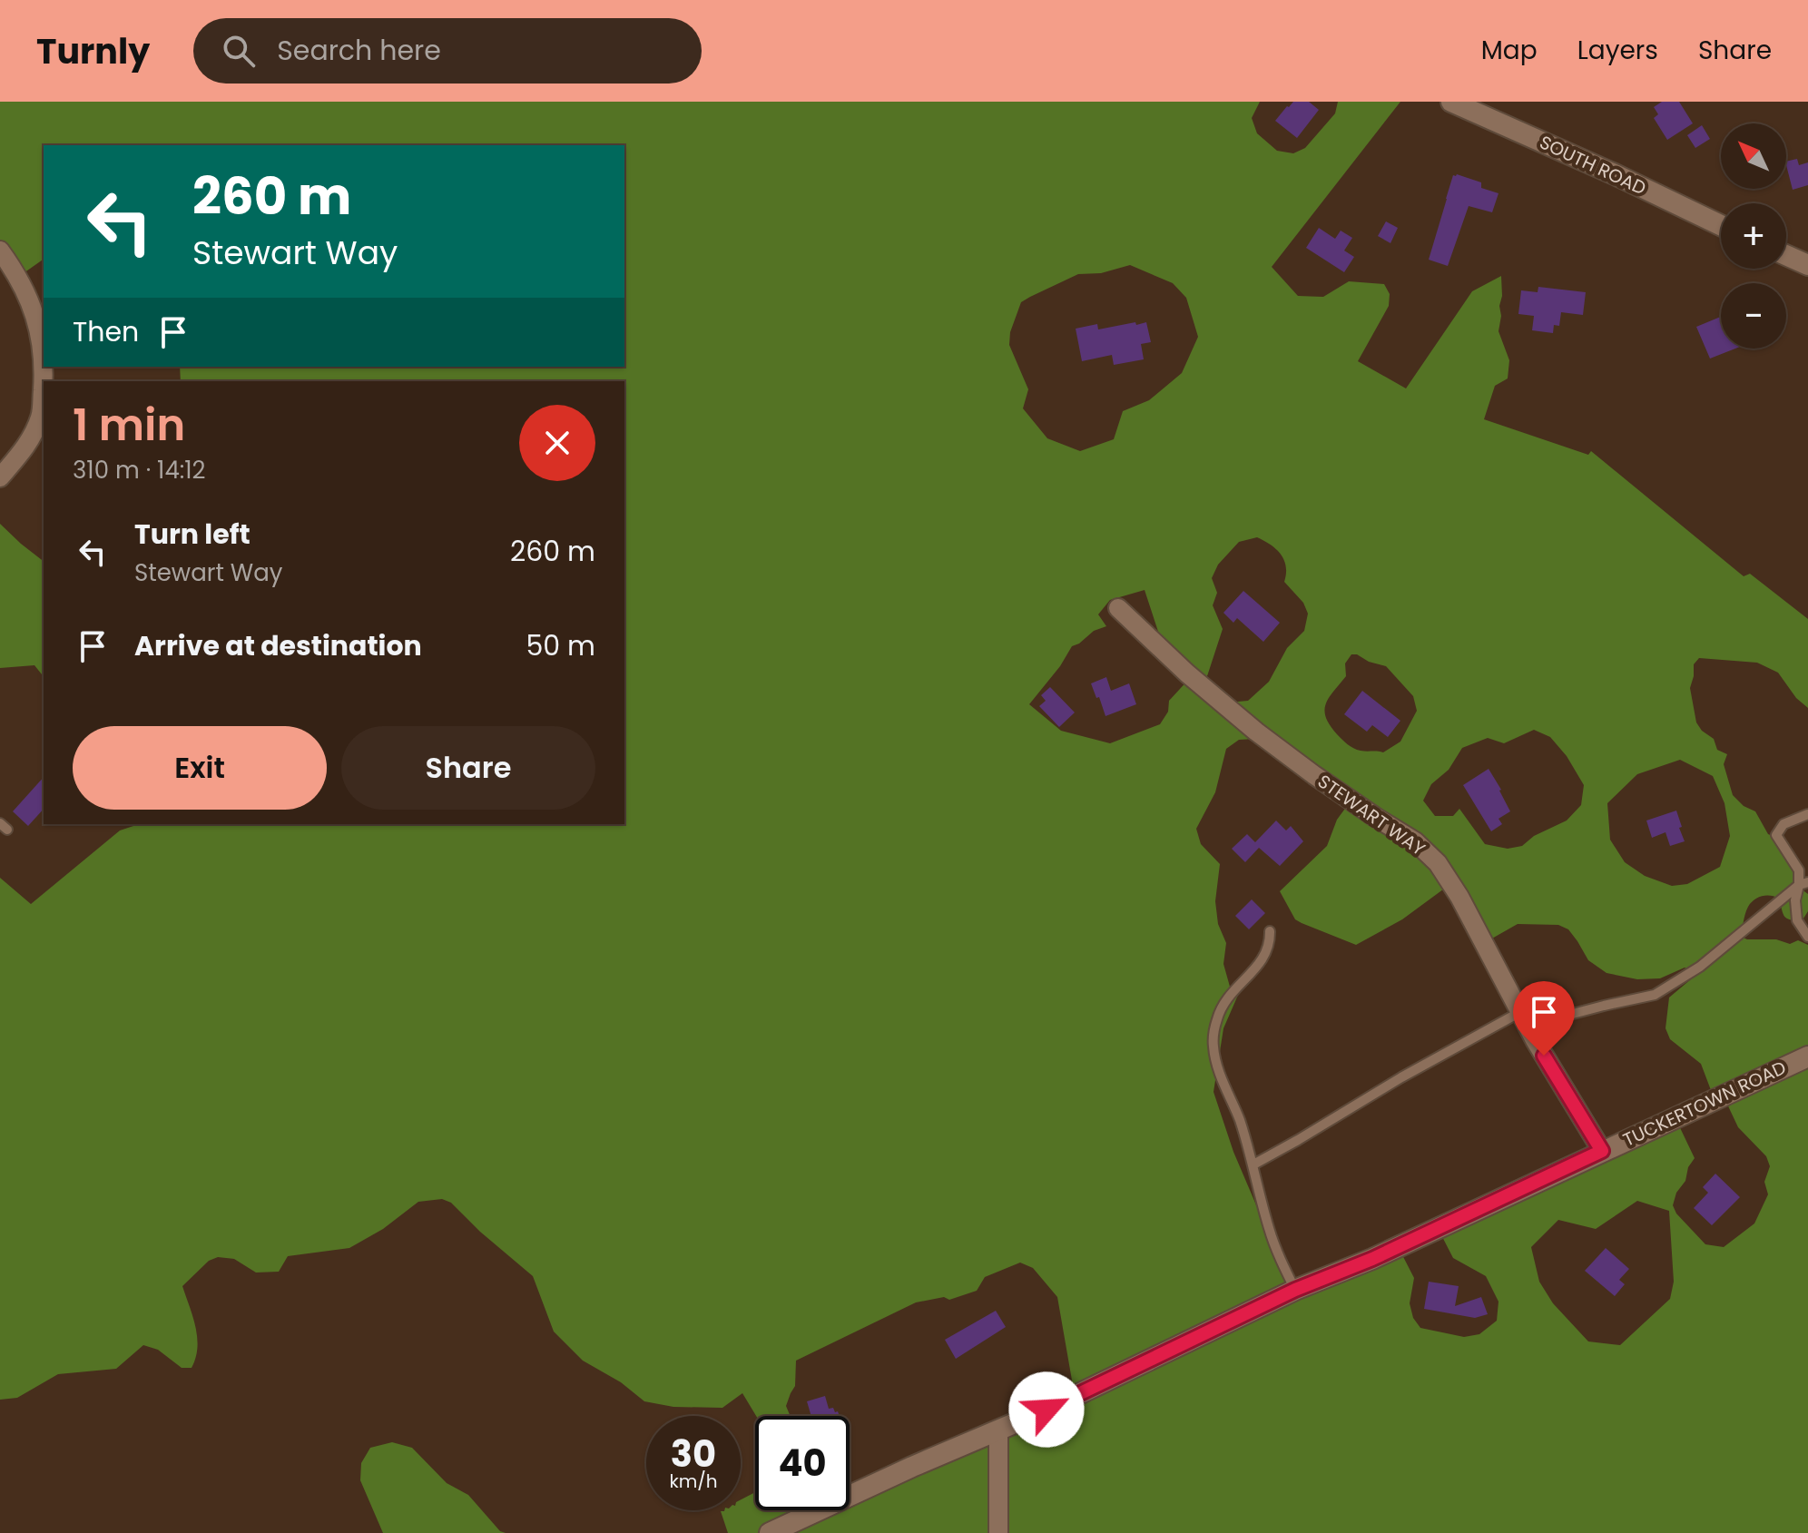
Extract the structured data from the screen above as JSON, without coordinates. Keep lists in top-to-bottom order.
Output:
{
  "streets": {
    "street": ["SOUTH ROAD", "STEWART WAY", "TUCKERTOWN ROAD"]
  },
  "crossings": [
    ["STEWART WAY", "TUCKERTOWN ROAD"]
  ],
  "north": "top left",
  "page": {
    "header": "Turnly",
    "search": "Search here",
    "nav": ["Map", "Layers", "Share"],
    "map_buttons": ["+", "−"],
    "turn": ["260 m", "Stewart Way"],
    "then": "Then",
    "heading": ["1 min", "310 m · 14:12"],
    "list": [
      {
        "name": "Turn left",
        "note": "Stewart Way",
        "value": "260 m"
      },
      {
        "name": "Arrive at destination",
        "value": "50 m"
      }
    ],
    "buttons": ["Exit", "Share"],
    "speed": "30 km/h",
    "limit": "40"
  }
}
